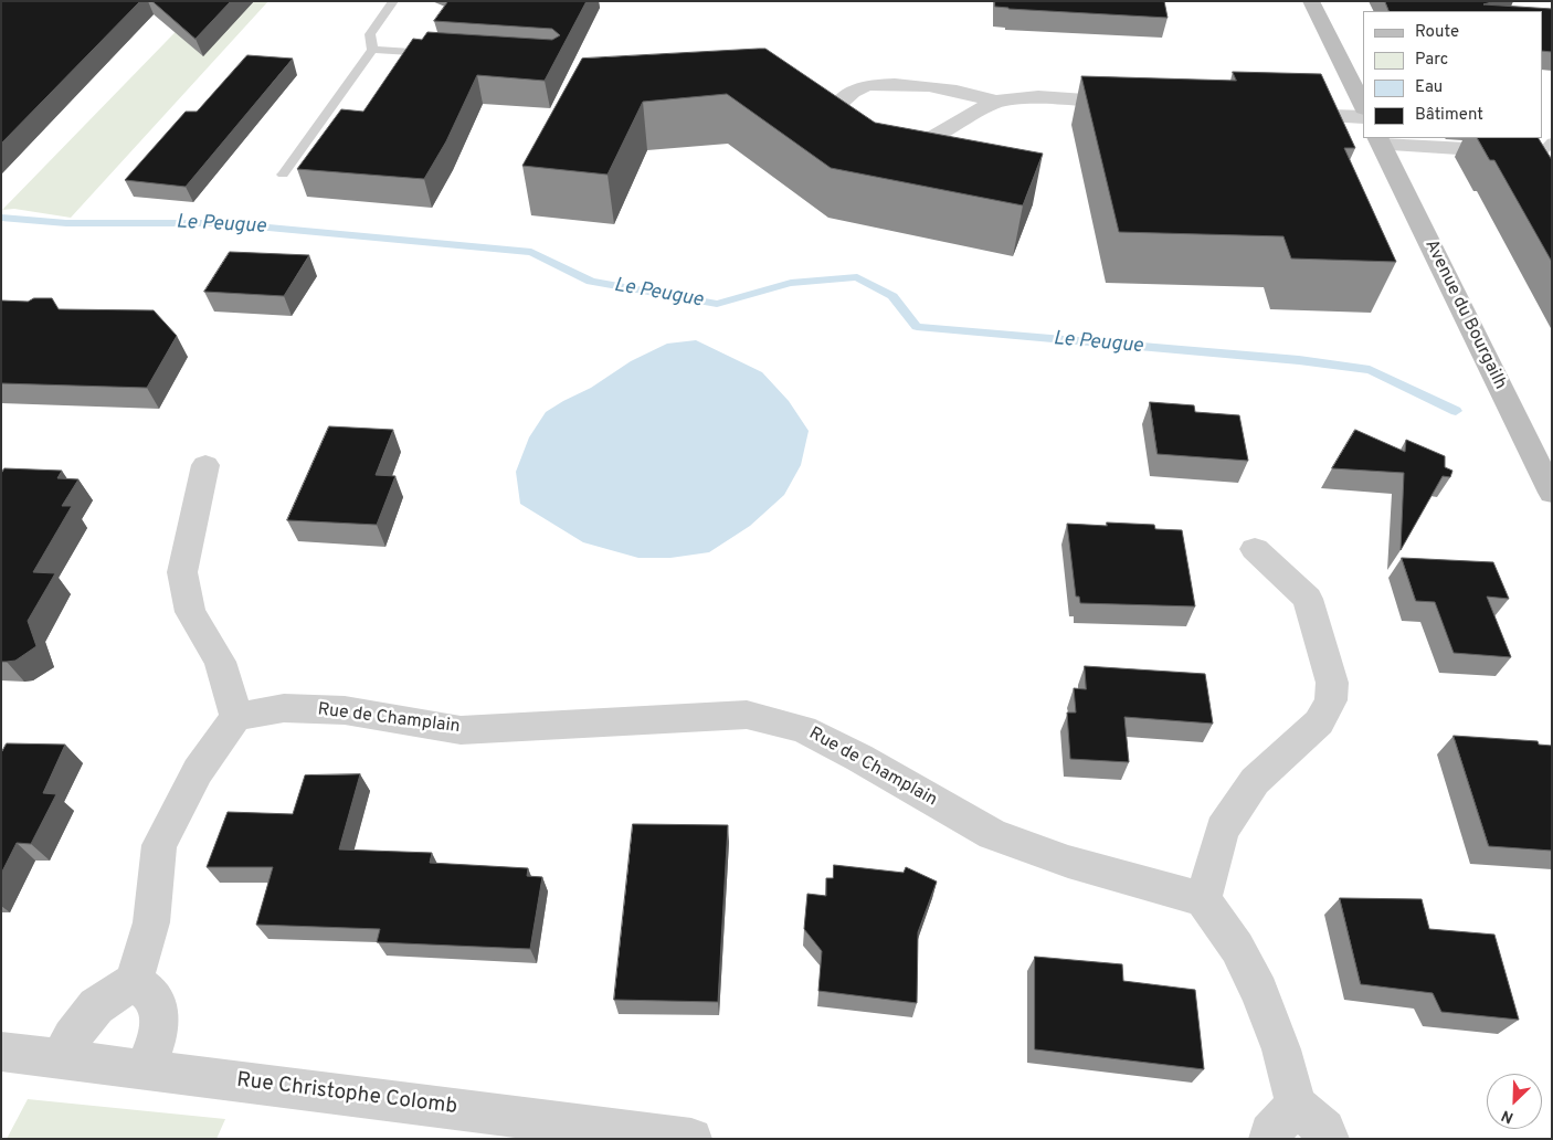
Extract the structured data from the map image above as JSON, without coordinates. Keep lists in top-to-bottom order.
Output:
{
  "streets": {
    "main road": ["Avenue du Bourgailh"],
    "street": ["Rue de Champlain", "Rue Christophe Colomb"]
  },
  "water": ["Le Peugue"],
  "legend": [
    "Route",
    "Parc",
    "Eau",
    "Bâtiment"
  ],
  "north": "bottom left"
}
